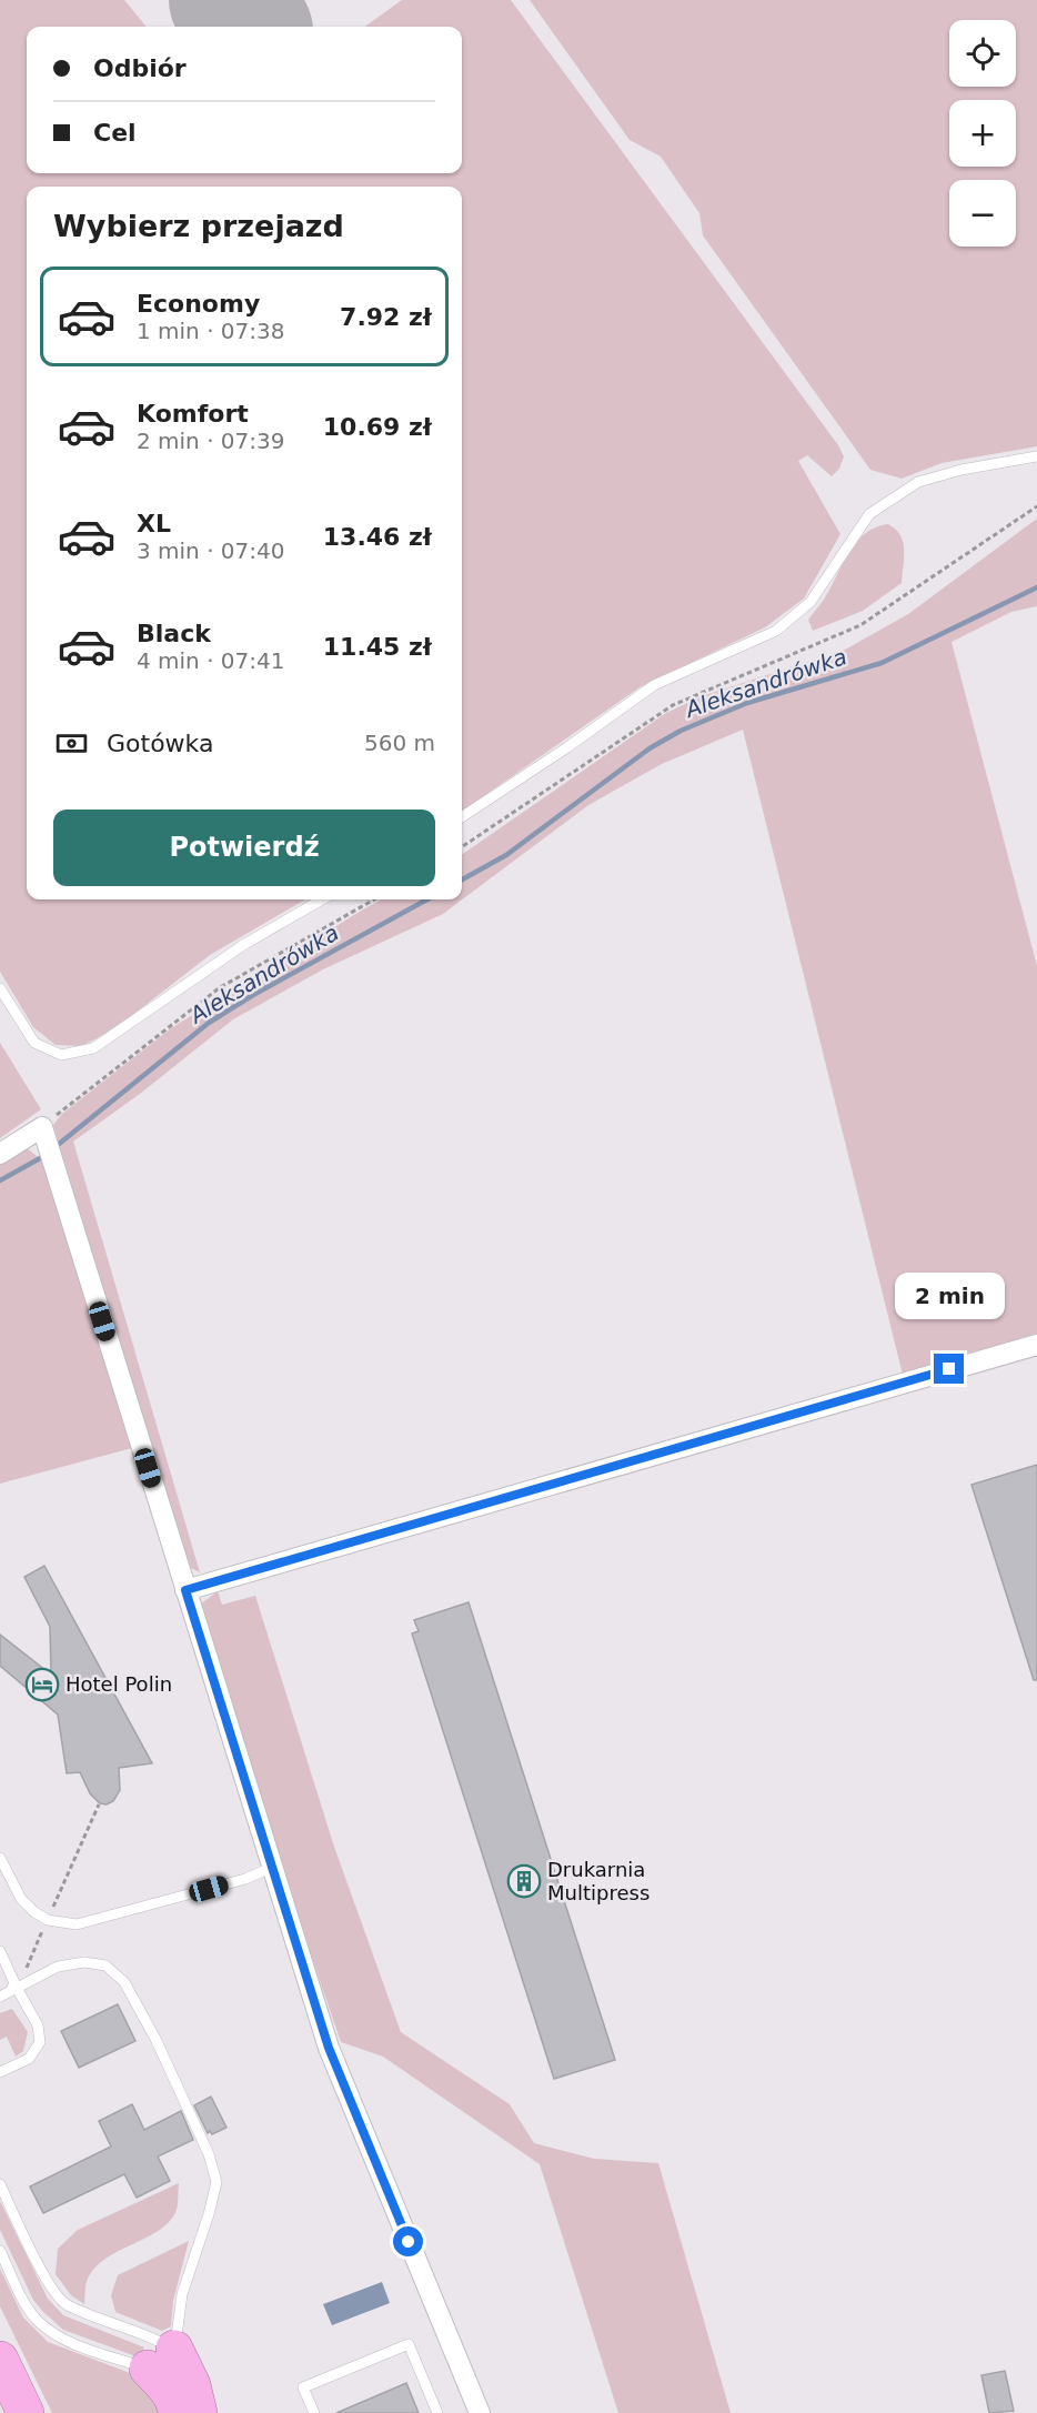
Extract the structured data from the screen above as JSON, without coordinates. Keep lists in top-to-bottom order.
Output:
{
  "water": ["Aleksandrówka"],
  "places": {
    "hotel": ["Hotel Polin"],
    "building": ["Drukarnia Multipress"]
  },
  "page": {
    "map_buttons": ["+", "−"],
    "banner": ["Odbiór", "Cel"],
    "heading": "Wybierz przejazd",
    "list": [
      {
        "name": "Economy",
        "note": "1 min · 07:38",
        "value": "7.92 zł"
      },
      {
        "name": "Komfort",
        "note": "2 min · 07:39",
        "value": "10.69 zł"
      },
      {
        "name": "XL",
        "note": "3 min · 07:40",
        "value": "13.46 zł"
      },
      {
        "name": "Black",
        "note": "4 min · 07:41",
        "value": "11.45 zł"
      }
    ],
    "pay": ["Gotówka", "560 m"],
    "buttons": "Potwierdź",
    "bubble": "2 min"
  }
}
